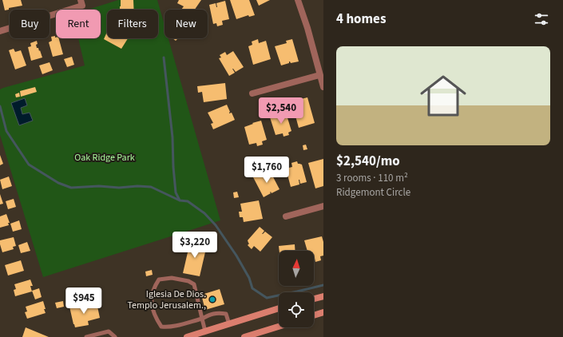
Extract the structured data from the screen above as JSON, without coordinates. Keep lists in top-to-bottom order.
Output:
{
  "parks": ["Oak Ridge Park"],
  "places": ["Iglesia De Dios. Templo Jerusalem.,"],
  "north": "top",
  "page": {
    "heading": "4 homes",
    "chip": [
      "Buy",
      "Rent",
      "Filters",
      "New"
    ],
    "list": [
      {
        "name": "$2,540/mo",
        "note": "3 rooms · 110 m² · Ridgemont Circle"
      }
    ],
    "price": [
      "$2,540",
      "$1,760",
      "$3,220",
      "$945"
    ]
  }
}
